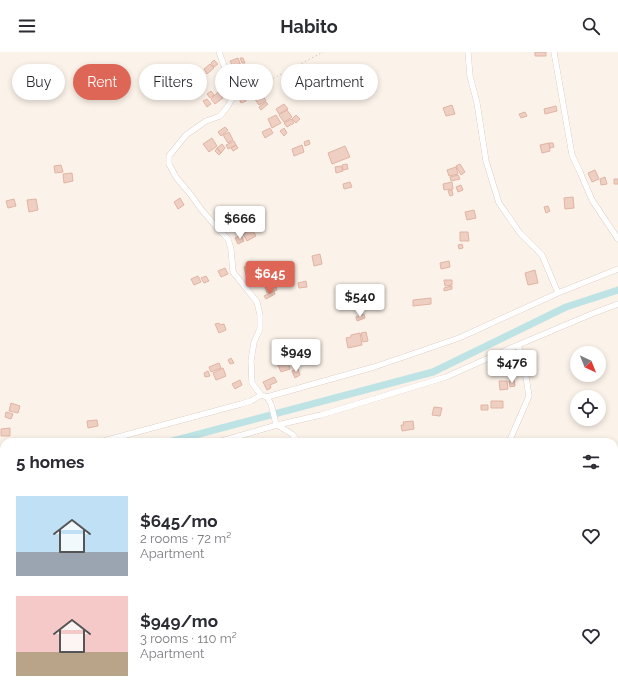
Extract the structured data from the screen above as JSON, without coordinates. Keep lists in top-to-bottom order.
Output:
{
  "north": "bottom right",
  "page": {
    "header": "Habito",
    "chip": [
      "Buy",
      "Rent",
      "Filters",
      "New",
      "Apartment"
    ],
    "price": [
      "$666",
      "$645",
      "$540",
      "$949",
      "$476"
    ],
    "heading": "5 homes",
    "list": [
      {
        "name": "$645/mo",
        "note": "2 rooms · 72 m² · Apartment"
      },
      {
        "name": "$949/mo",
        "note": "3 rooms · 110 m² · Apartment"
      }
    ]
  }
}
